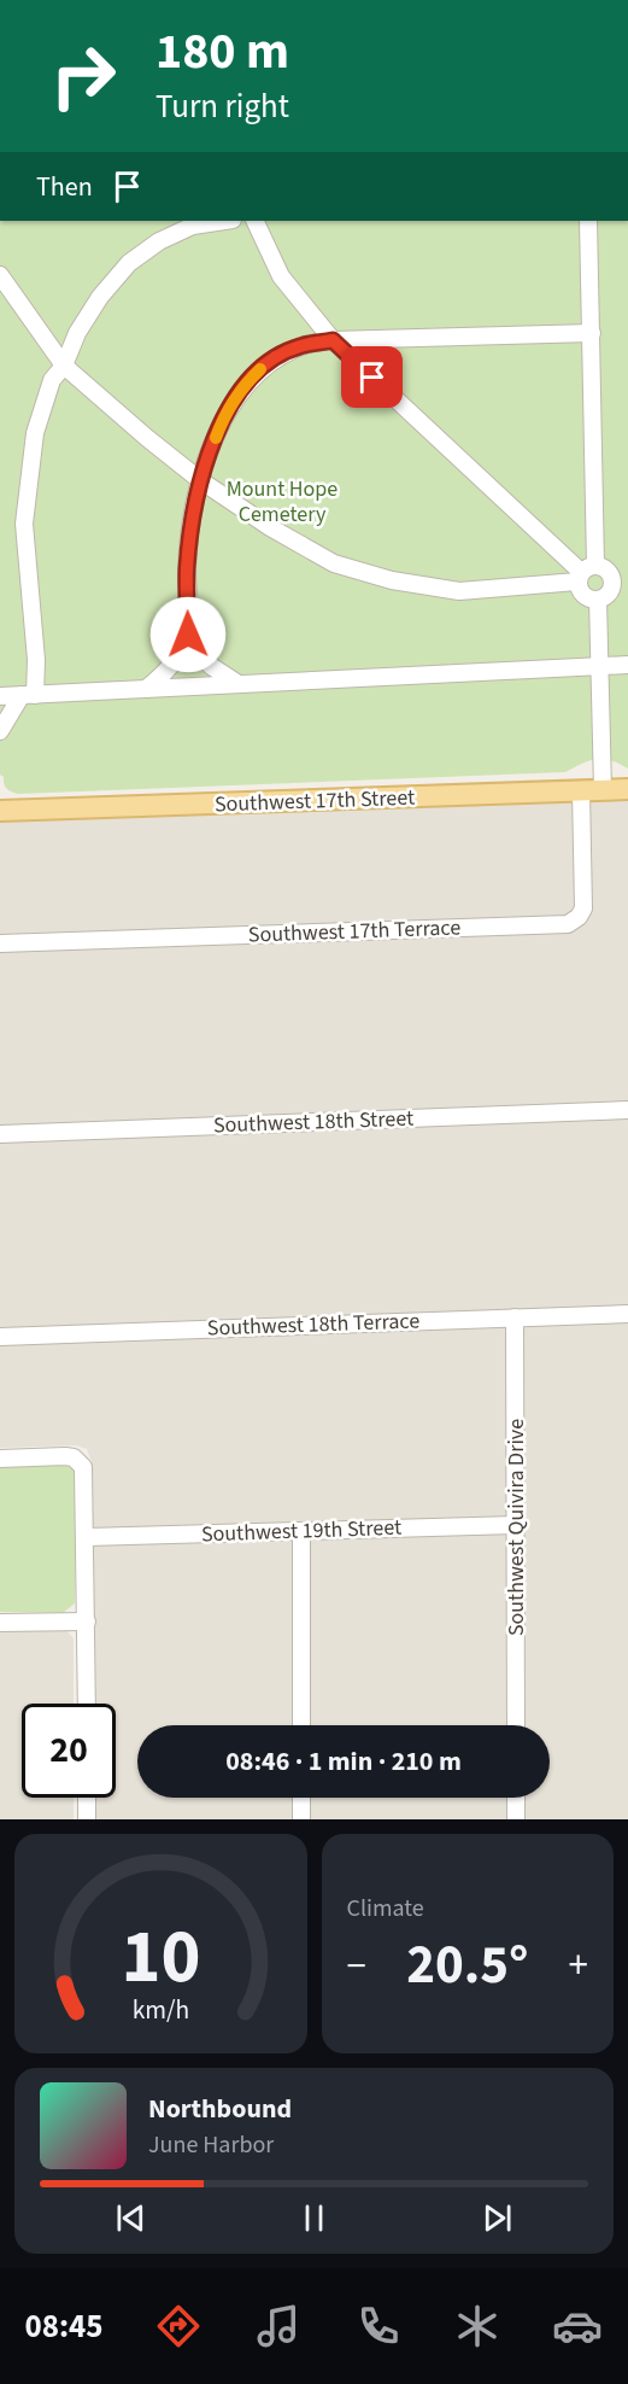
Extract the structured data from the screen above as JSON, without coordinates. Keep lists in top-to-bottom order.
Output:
{
  "streets": {
    "main road": ["Southwest 17th Street"],
    "street": [
      "Southwest 17th Terrace",
      "Southwest 18th Street",
      "Southwest 18th Terrace",
      "Southwest Quivira Drive",
      "Southwest 19th Street"
    ]
  },
  "crossings": [
    ["Southwest 17th Street", "Southwest 17th Terrace"],
    ["Southwest 18th Terrace", "Southwest Quivira Drive"],
    ["Southwest Quivira Drive", "Southwest 19th Street"]
  ],
  "parks": ["Mount Hope Cemetery"],
  "page": {
    "turn": ["180 m", "Turn right"],
    "then": "Then",
    "limit": "20",
    "trip": "08:46 · 1 min · 210 m",
    "tile": "Climate",
    "heat": ["−", "20.5°", "+"],
    "song": ["Northbound", "June Harbor"],
    "tabs": "08:45",
    "gauge": ["10", "km/h"]
  }
}
